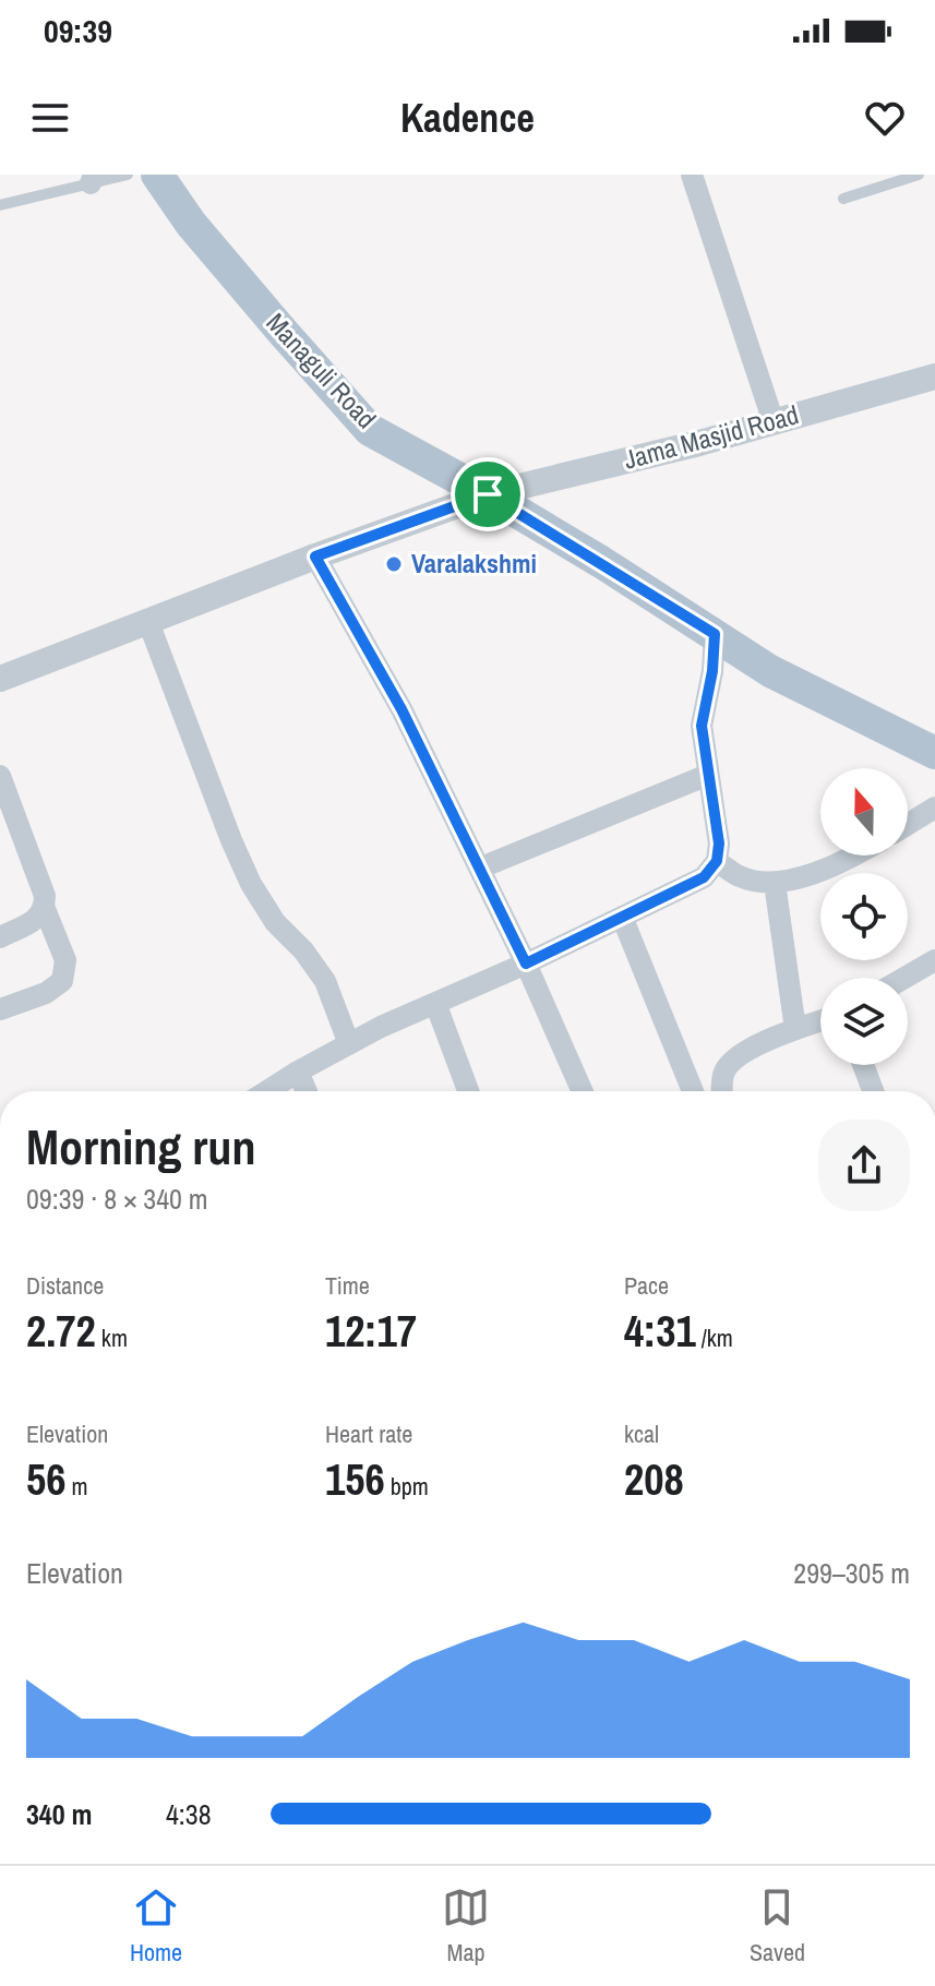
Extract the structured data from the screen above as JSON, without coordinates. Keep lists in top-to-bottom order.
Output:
{
  "streets": {
    "main road": ["Managuli Road"],
    "street": ["Jama Masjid Road"]
  },
  "crossings": [
    ["Managuli Road", "Jama Masjid Road"]
  ],
  "places": ["Varalakshmi"],
  "north": "top",
  "page": {
    "status": "09:39",
    "header": "Kadence",
    "heading": ["Morning run", "09:39 · 8 × 340 m"],
    "stats": [
      ["Distance", "2.72 km"],
      ["Time", "12:17"],
      ["Pace", "4:31 /km"],
      ["Elevation", "56 m"],
      ["Heart rate", "156 bpm"],
      ["kcal", "208"]
    ],
    "chart": ["Elevation", "299–305 m"],
    "list": [
      {
        "name": "340 m",
        "note": "4:38"
      }
    ],
    "tabs": ["Home", "Map", "Saved"]
  }
}
